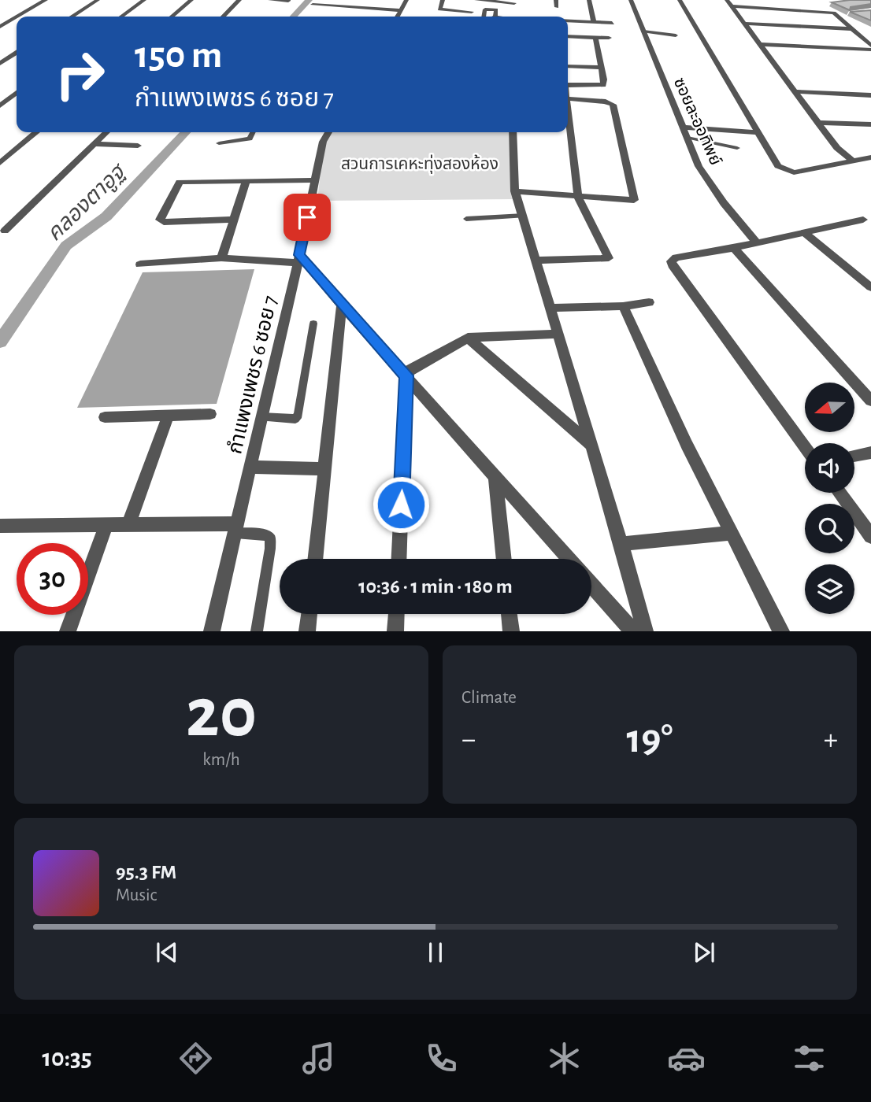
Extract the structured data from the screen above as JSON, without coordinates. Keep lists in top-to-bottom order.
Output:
{
  "streets": {
    "street": ["ซอยละออทิพย์", "กำแพงเพชร 6 ซอย 7"]
  },
  "water": ["คลองตาอูฐ"],
  "parks": ["สวนการเคหะทุ่งสองห้อง"],
  "north": "left",
  "page": {
    "turn": ["150 m", "กำแพงเพชร 6 ซอย 7"],
    "limit": "30",
    "trip": "10:36 · 1 min · 180 m",
    "tile": [
      ["20", "km/h"],
      "Climate"
    ],
    "heat": ["−", "19°", "+"],
    "song": ["95.3 FM", "Music"],
    "tabs": "10:35"
  }
}
